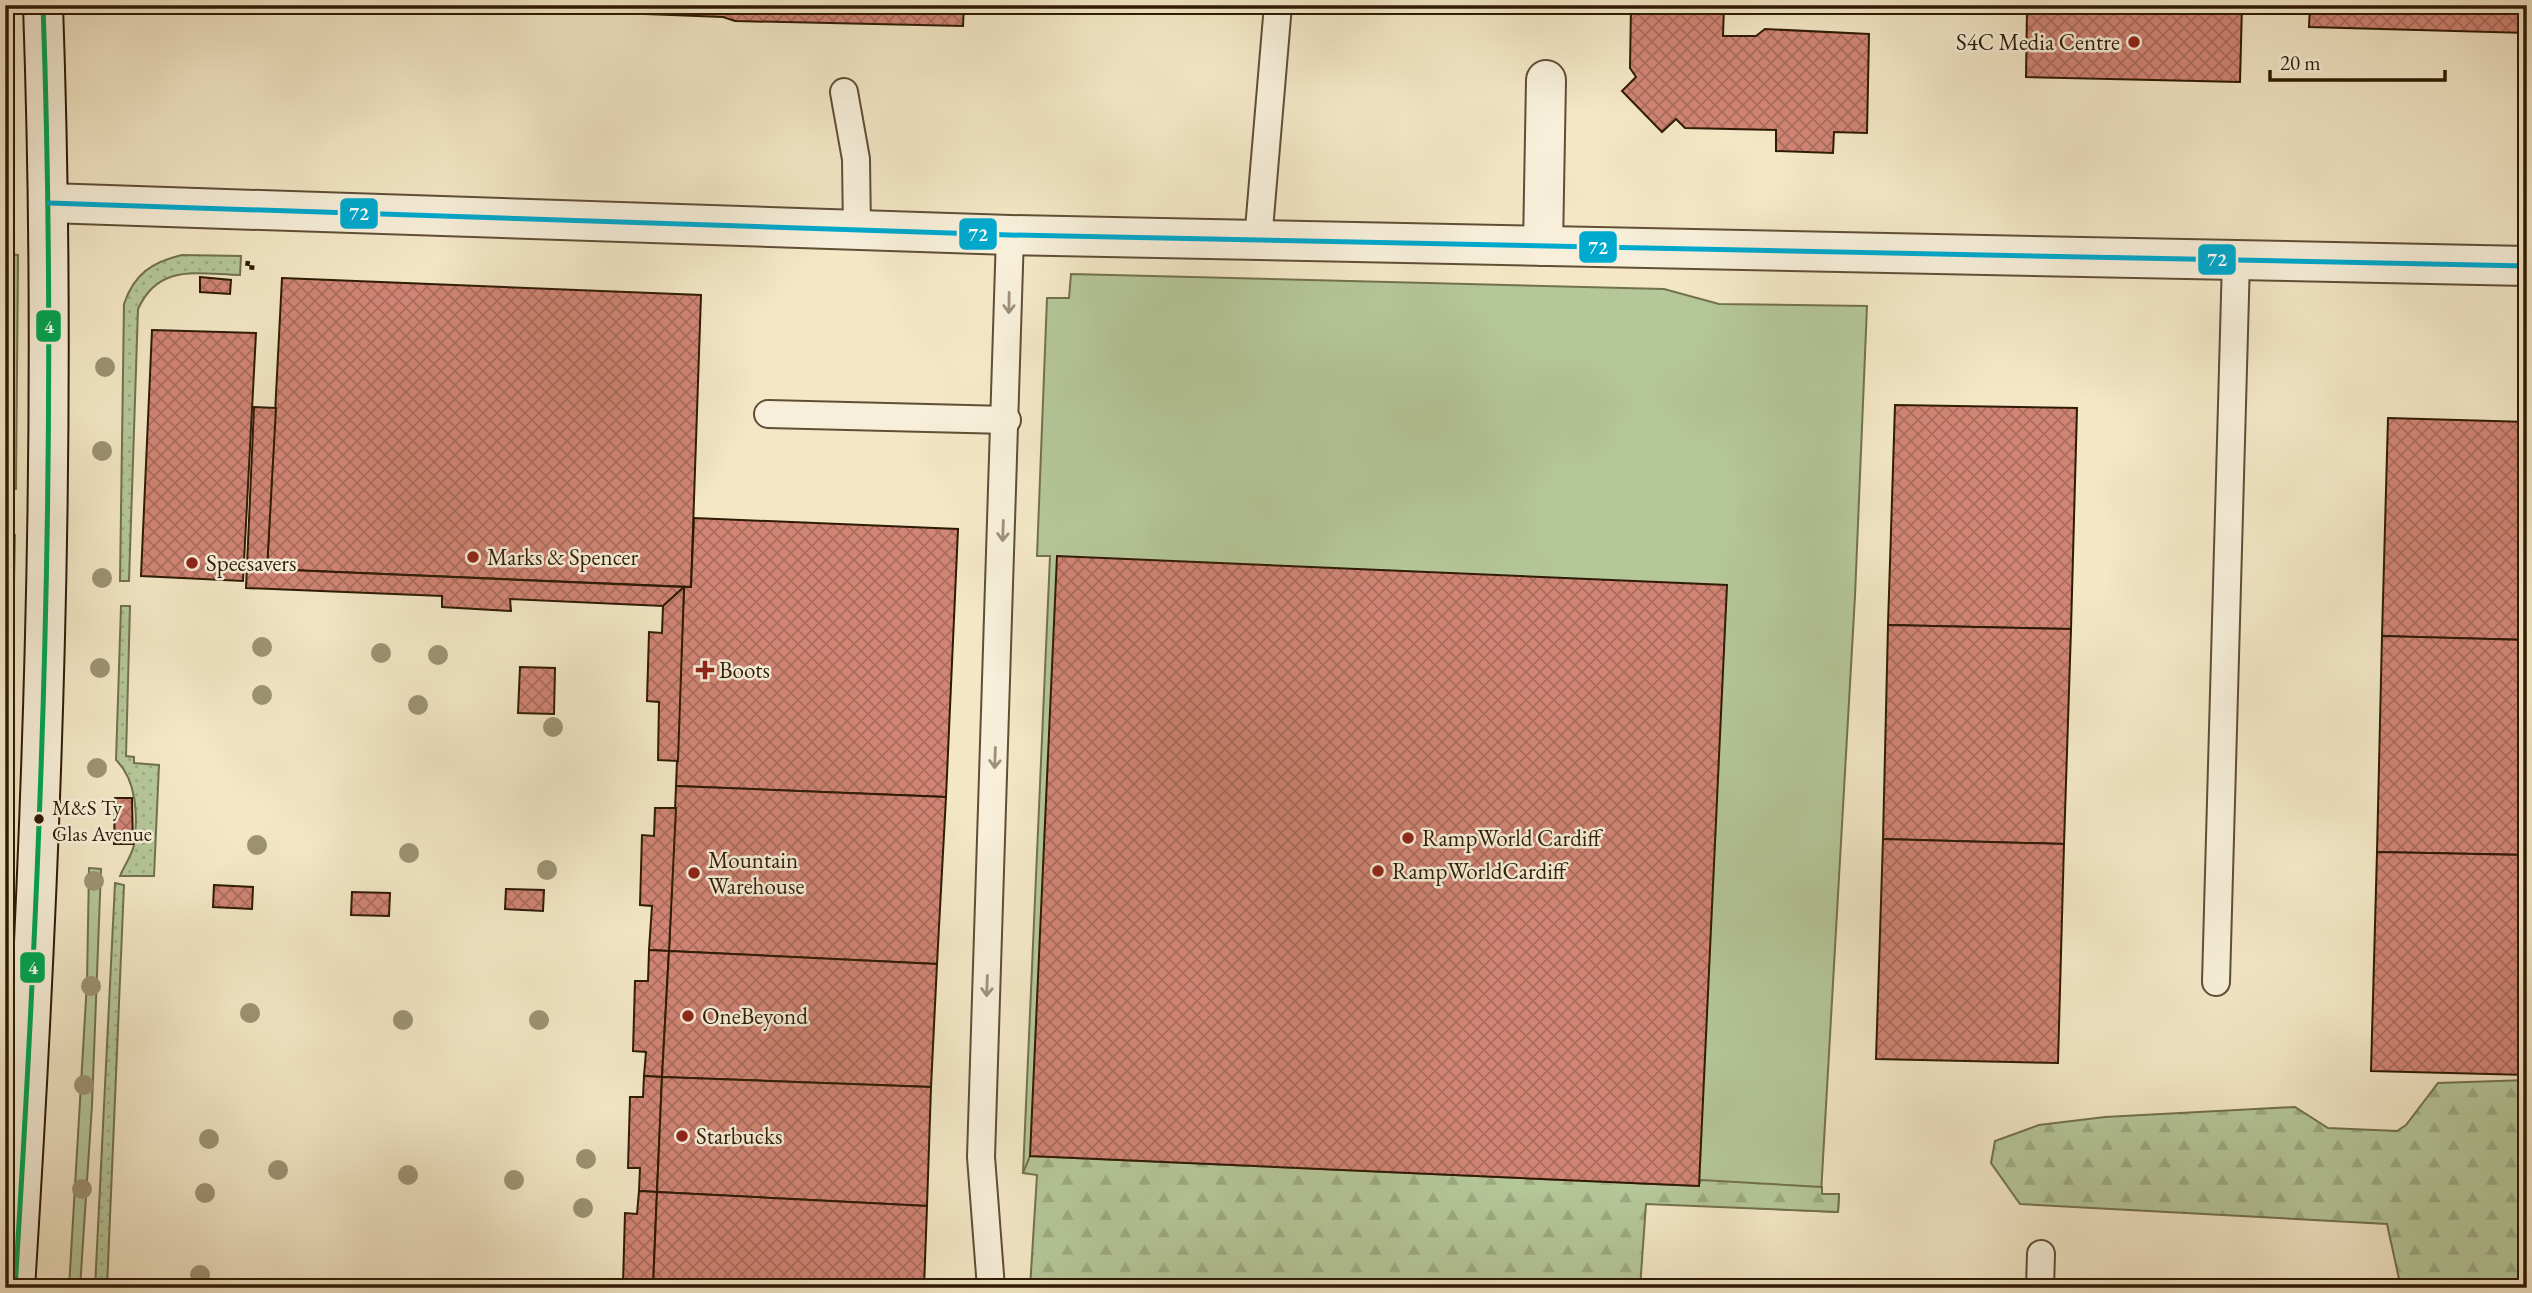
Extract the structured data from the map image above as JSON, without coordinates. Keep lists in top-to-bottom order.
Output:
{
  "places": {
    "other": [
      "S4C Media Centre",
      "Marks & Spencer",
      "Specsavers",
      "M&S Ty Glas Avenue",
      "RampWorld Cardiff",
      "RampWorldCardiff",
      "Mountain Warehouse",
      "OneBeyond",
      "Starbucks"
    ],
    "health": ["Boots"]
  },
  "lines": ["transit line 4", "transit line 72"],
  "scale_bar": "20 m"
}
